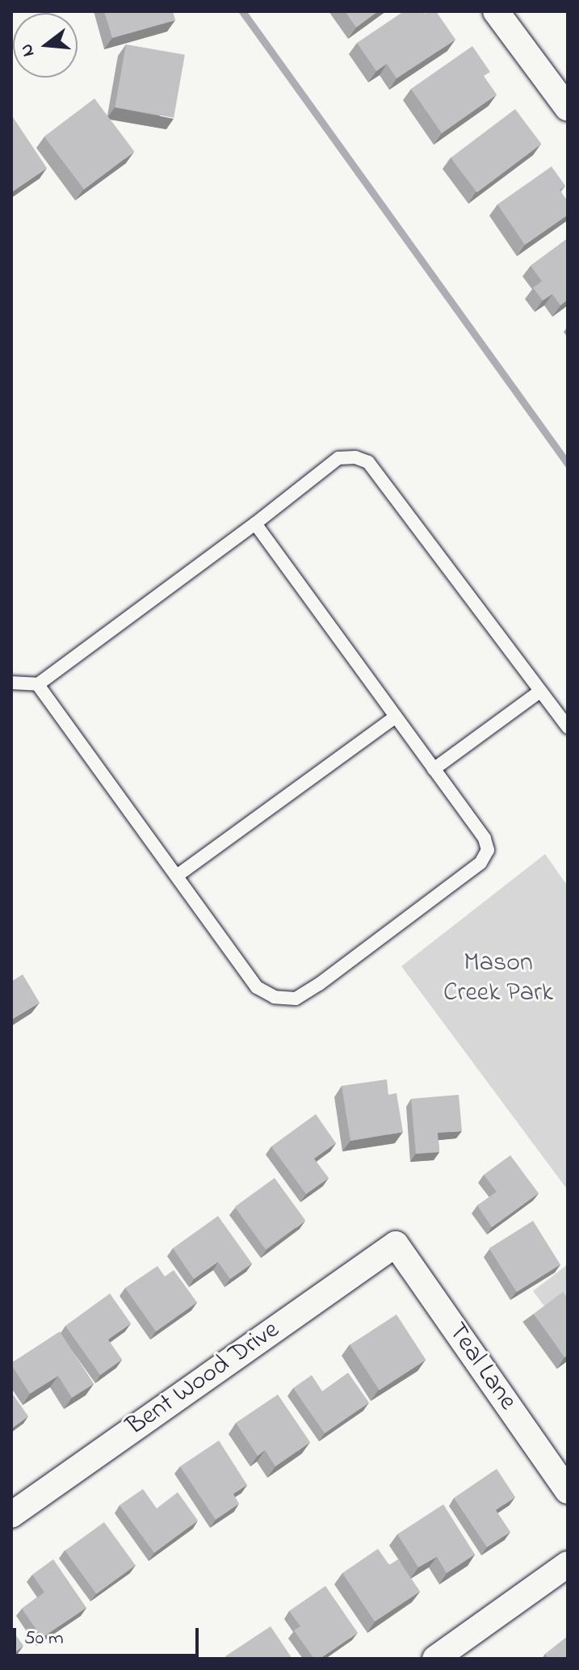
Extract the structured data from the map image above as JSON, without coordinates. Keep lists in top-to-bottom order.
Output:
{
  "streets": {
    "street": ["Teal Lane", "Bent Wood Drive"]
  },
  "crossings": [
    ["Teal Lane", "Bent Wood Drive"]
  ],
  "parks": ["Mason Creek Park"],
  "scale_bar": "50 m",
  "north": "left"
}
